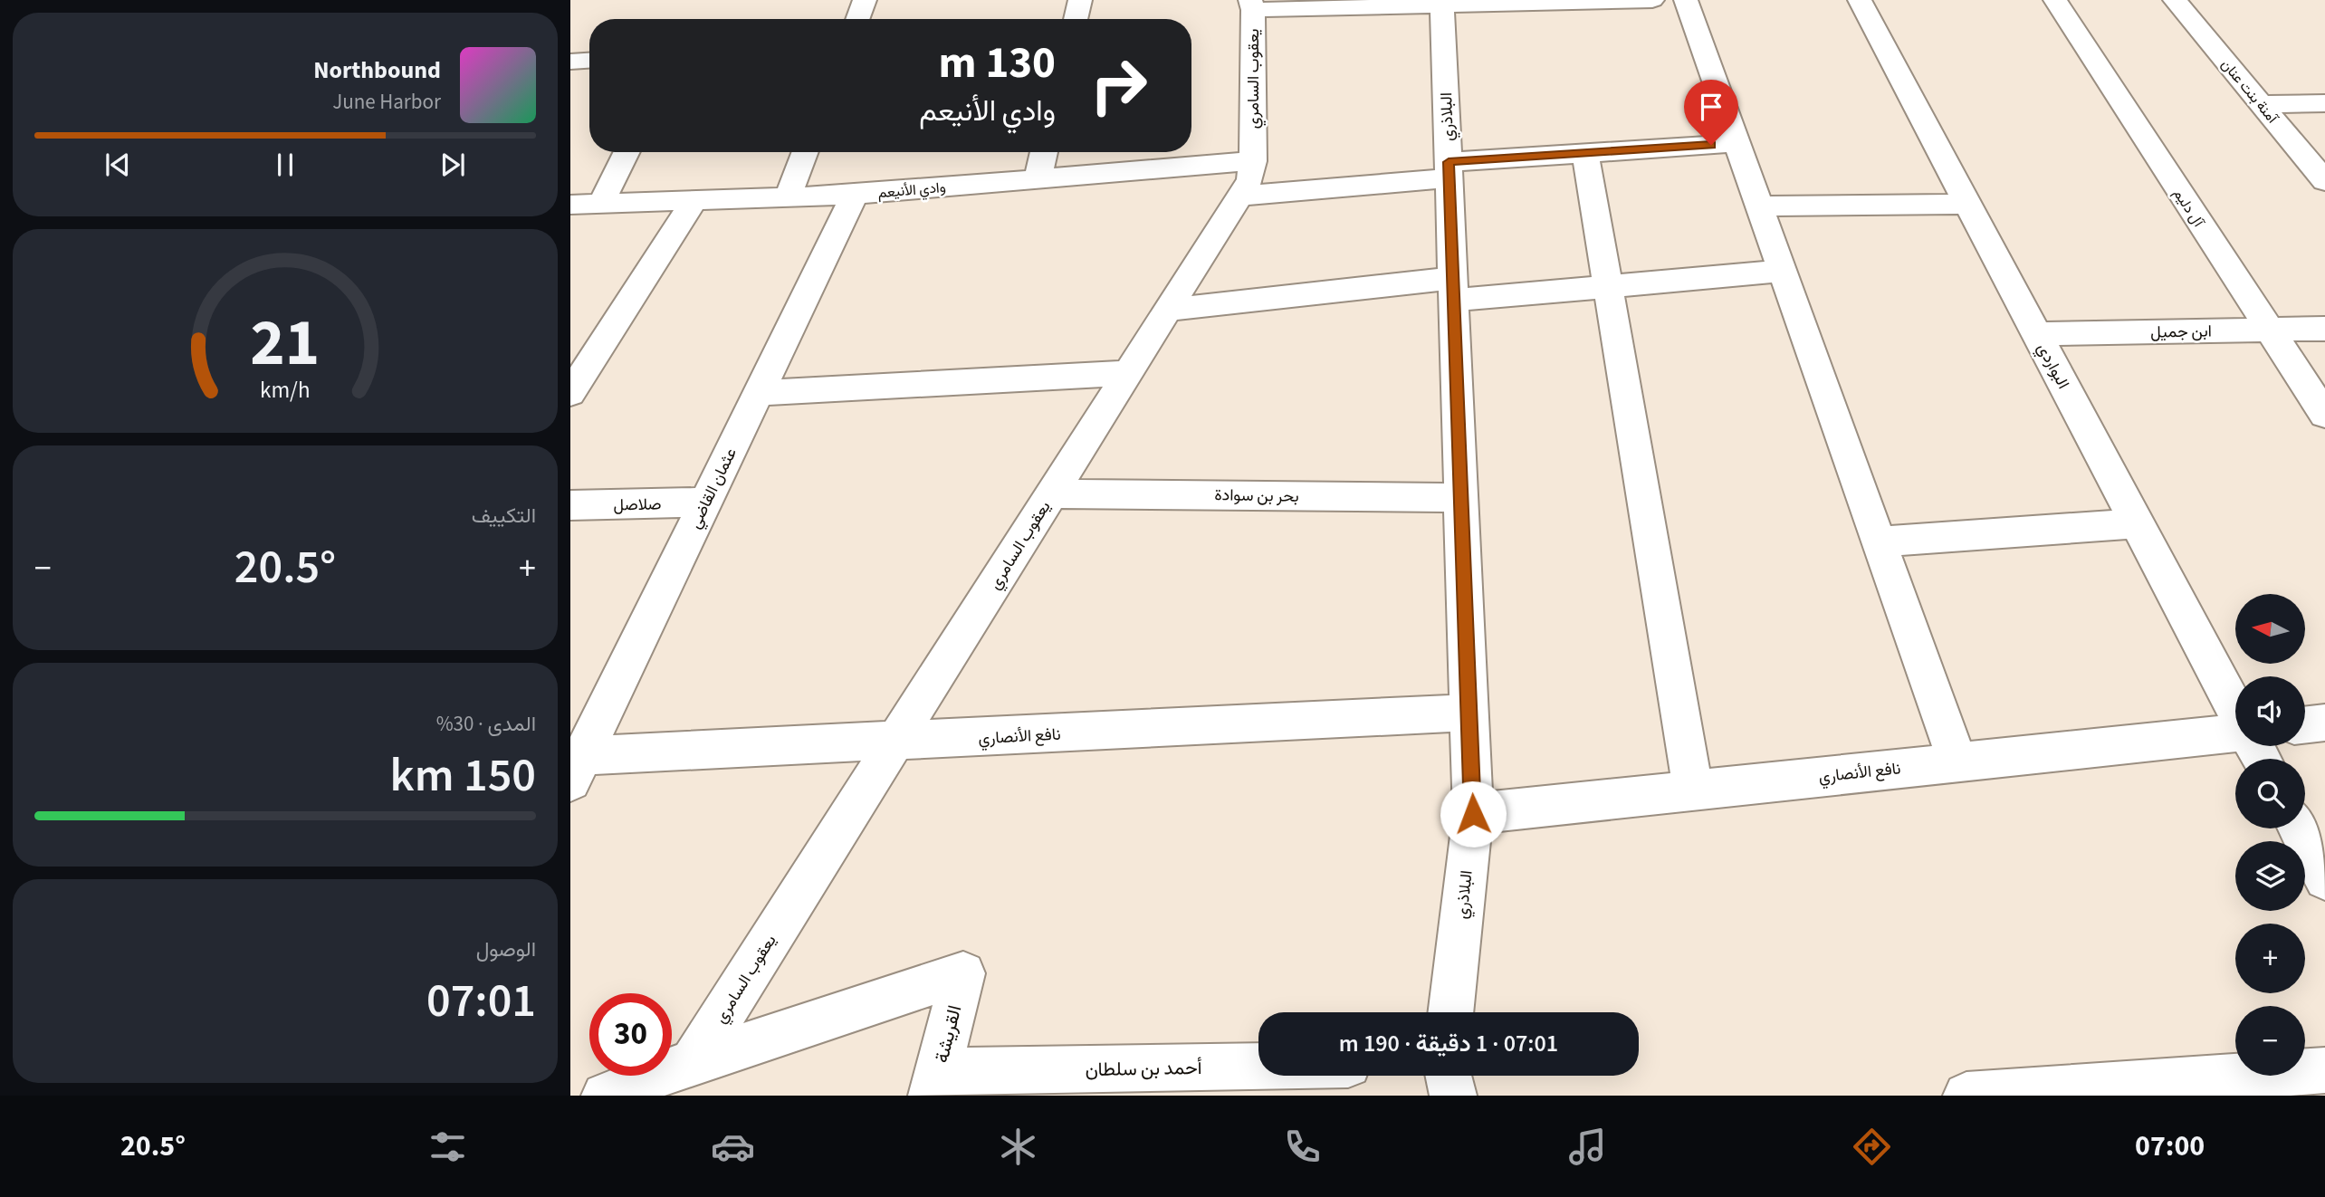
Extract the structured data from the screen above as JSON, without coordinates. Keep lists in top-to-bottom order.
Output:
{
  "streets": {
    "street": [
      "يعقوب السامري",
      "آمنة بنت عنان",
      "البلاذري",
      "وادي الأنيعم",
      "آل دليم",
      "ابن جميل",
      "البواردي",
      "عثمان القاضي",
      "بحر بن سوادة",
      "صلاصل",
      "نافع الأنصاري",
      "القريشة",
      "أحمد بن سلطان"
    ]
  },
  "crossings": [
    ["يعقوب السامري", "وادي الأنيعم"],
    ["يعقوب السامري", "بحر بن سوادة"],
    ["يعقوب السامري", "نافع الأنصاري"],
    ["يعقوب السامري", "القريشة"],
    ["البلاذري", "بحر بن سوادة"],
    ["البلاذري", "نافع الأنصاري"],
    ["وادي الأنيعم", "عثمان القاضي"],
    ["آل دليم", "ابن جميل"],
    ["ابن جميل", "البواردي"],
    ["عثمان القاضي", "صلاصل"],
    ["عثمان القاضي", "نافع الأنصاري"],
    ["القريشة", "أحمد بن سلطان"]
  ],
  "north": "left",
  "page": {
    "turn": ["130 m", "وادي الأنيعم"],
    "song": ["Northbound", "June Harbor"],
    "tile": [
      "التكييف",
      ["المدى · 30%", "150 km"],
      ["الوصول", "07:01"]
    ],
    "heat": ["−", "20.5°", "+"],
    "map_buttons": ["+", "−"],
    "limit": "30",
    "trip": "07:01 · 1 دقيقة · 190 m",
    "tabs": ["07:00", "20.5°"],
    "gauge": ["21", "km/h"]
  }
}
